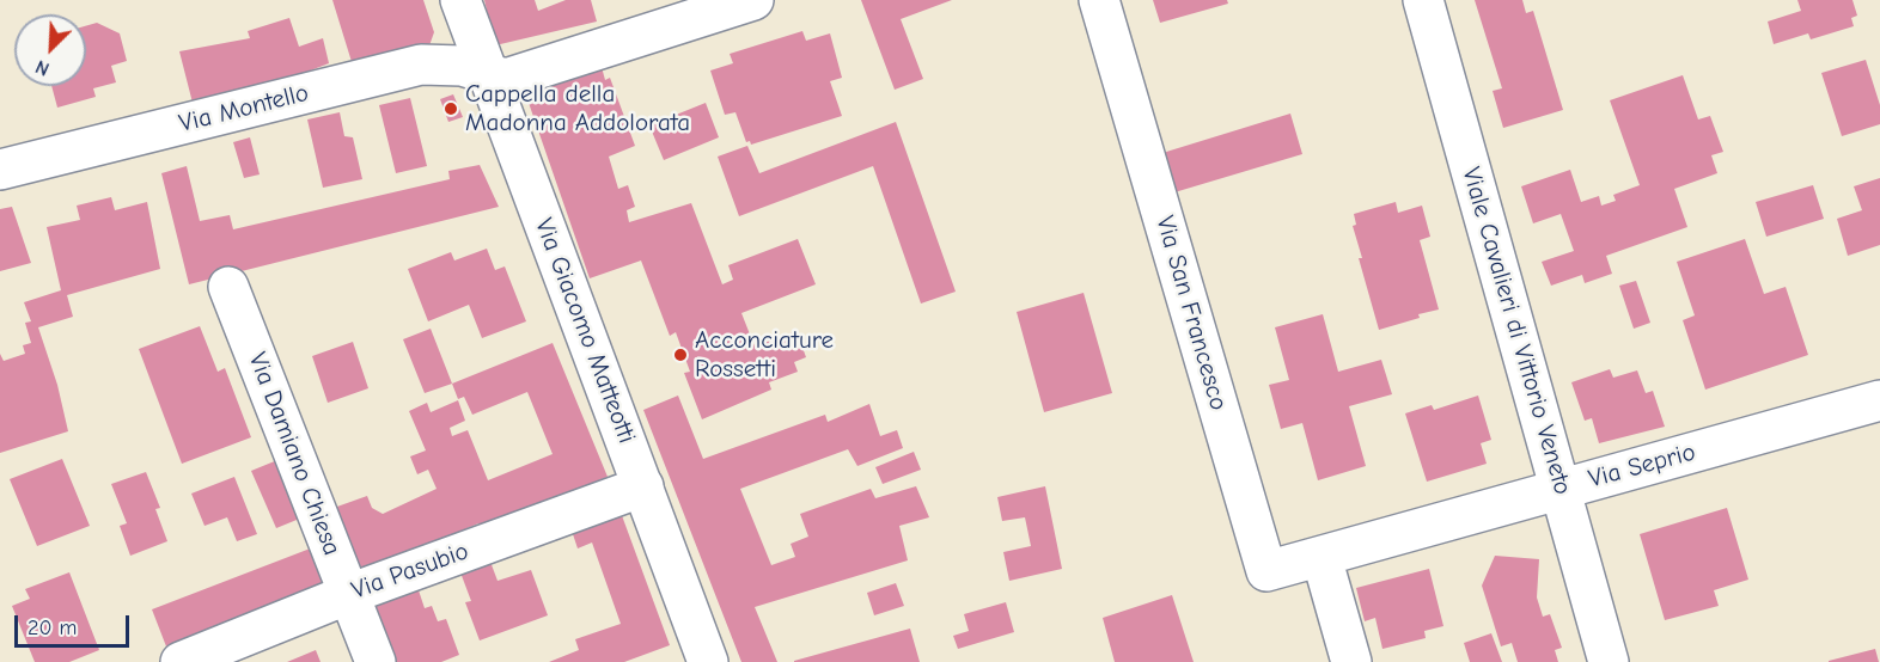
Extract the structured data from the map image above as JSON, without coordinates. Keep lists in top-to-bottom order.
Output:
{
  "streets": {
    "street": [
      "Via Montello",
      "Via San Francesco",
      "Via Giacomo Matteotti",
      "Viale Cavalieri di Vittorio Veneto",
      "Via Damiano Chiesa",
      "Via Seprio",
      "Via Pasubio"
    ]
  },
  "crossings": [
    ["Via Montello", "Via Giacomo Matteotti"],
    ["Via San Francesco", "Via Seprio"],
    ["Via Giacomo Matteotti", "Via Pasubio"],
    ["Viale Cavalieri di Vittorio Veneto", "Via Seprio"],
    ["Via Damiano Chiesa", "Via Pasubio"]
  ],
  "places": ["Cappella della Madonna Addolorata", "Acconciature Rossetti"],
  "scale_bar": "20 m",
  "north": "bottom left"
}
